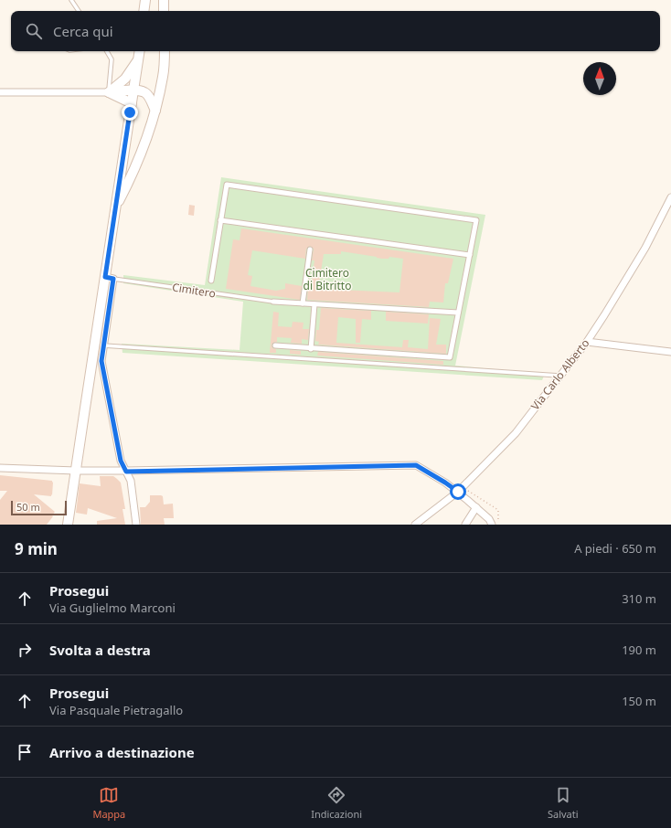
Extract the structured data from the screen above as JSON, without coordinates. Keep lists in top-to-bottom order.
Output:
{
  "streets": {
    "street": ["Via Carlo Alberto"],
    "lane": ["Cimitero"]
  },
  "parks": ["Cimitero di Bitritto"],
  "scale_bar": "50 m",
  "north": "top",
  "page": {
    "search": "Cerca qui",
    "scale": "50 m",
    "heading": ["9 min", "A piedi · 650 m"],
    "list": [
      ["Prosegui", "Via Guglielmo Marconi", "310 m"],
      ["Svolta a destra", "190 m"],
      ["Prosegui", "Via Pasquale Pietragallo", "150 m"],
      "Arrivo a destinazione"
    ],
    "nav": ["Mappa", "Indicazioni", "Salvati"]
  }
}
